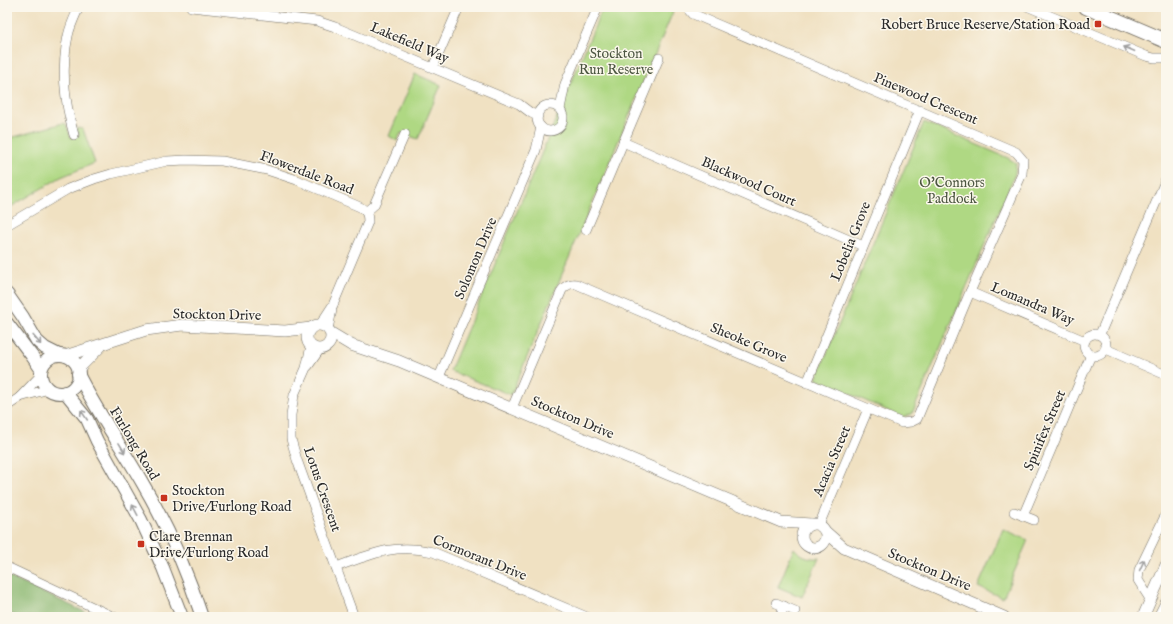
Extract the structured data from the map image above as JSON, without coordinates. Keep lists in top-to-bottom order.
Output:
{
  "streets": {
    "main road": ["Furlong Road"],
    "street": [
      "Lakefield Way",
      "Pinewood Crescent",
      "Flowerdale Road",
      "Blackwood Court",
      "Lobelia Grove",
      "Solomon Drive",
      "Lomandra Way",
      "Stockton Drive",
      "Sheoke Grove",
      "Spinifex Street",
      "Acacia Street",
      "Lotus Crescent",
      "Cormorant Drive"
    ]
  },
  "crossings": [
    ["Lakefield Way", "Solomon Drive"],
    ["Pinewood Crescent", "Lobelia Grove"],
    ["Pinewood Crescent", "Lomandra Way"],
    ["Pinewood Crescent", "Sheoke Grove"],
    ["Blackwood Court", "Lobelia Grove"],
    ["Lobelia Grove", "Sheoke Grove"],
    ["Solomon Drive", "Stockton Drive"],
    ["Lomandra Way", "Sheoke Grove"],
    ["Lomandra Way", "Spinifex Street"],
    ["Stockton Drive", "Sheoke Grove"],
    ["Stockton Drive", "Furlong Road"],
    ["Stockton Drive", "Acacia Street"],
    ["Stockton Drive", "Lotus Crescent"],
    ["Sheoke Grove", "Acacia Street"],
    ["Lotus Crescent", "Cormorant Drive"]
  ],
  "parks": ["Stockton Run Reserve", "O'Connors Paddock"],
  "places": {
    "transit": ["Robert Bruce Reserve/Station Road", "Stockton Drive/Furlong Road", "Clare Brennan Drive/Furlong Road"]
  }
}
